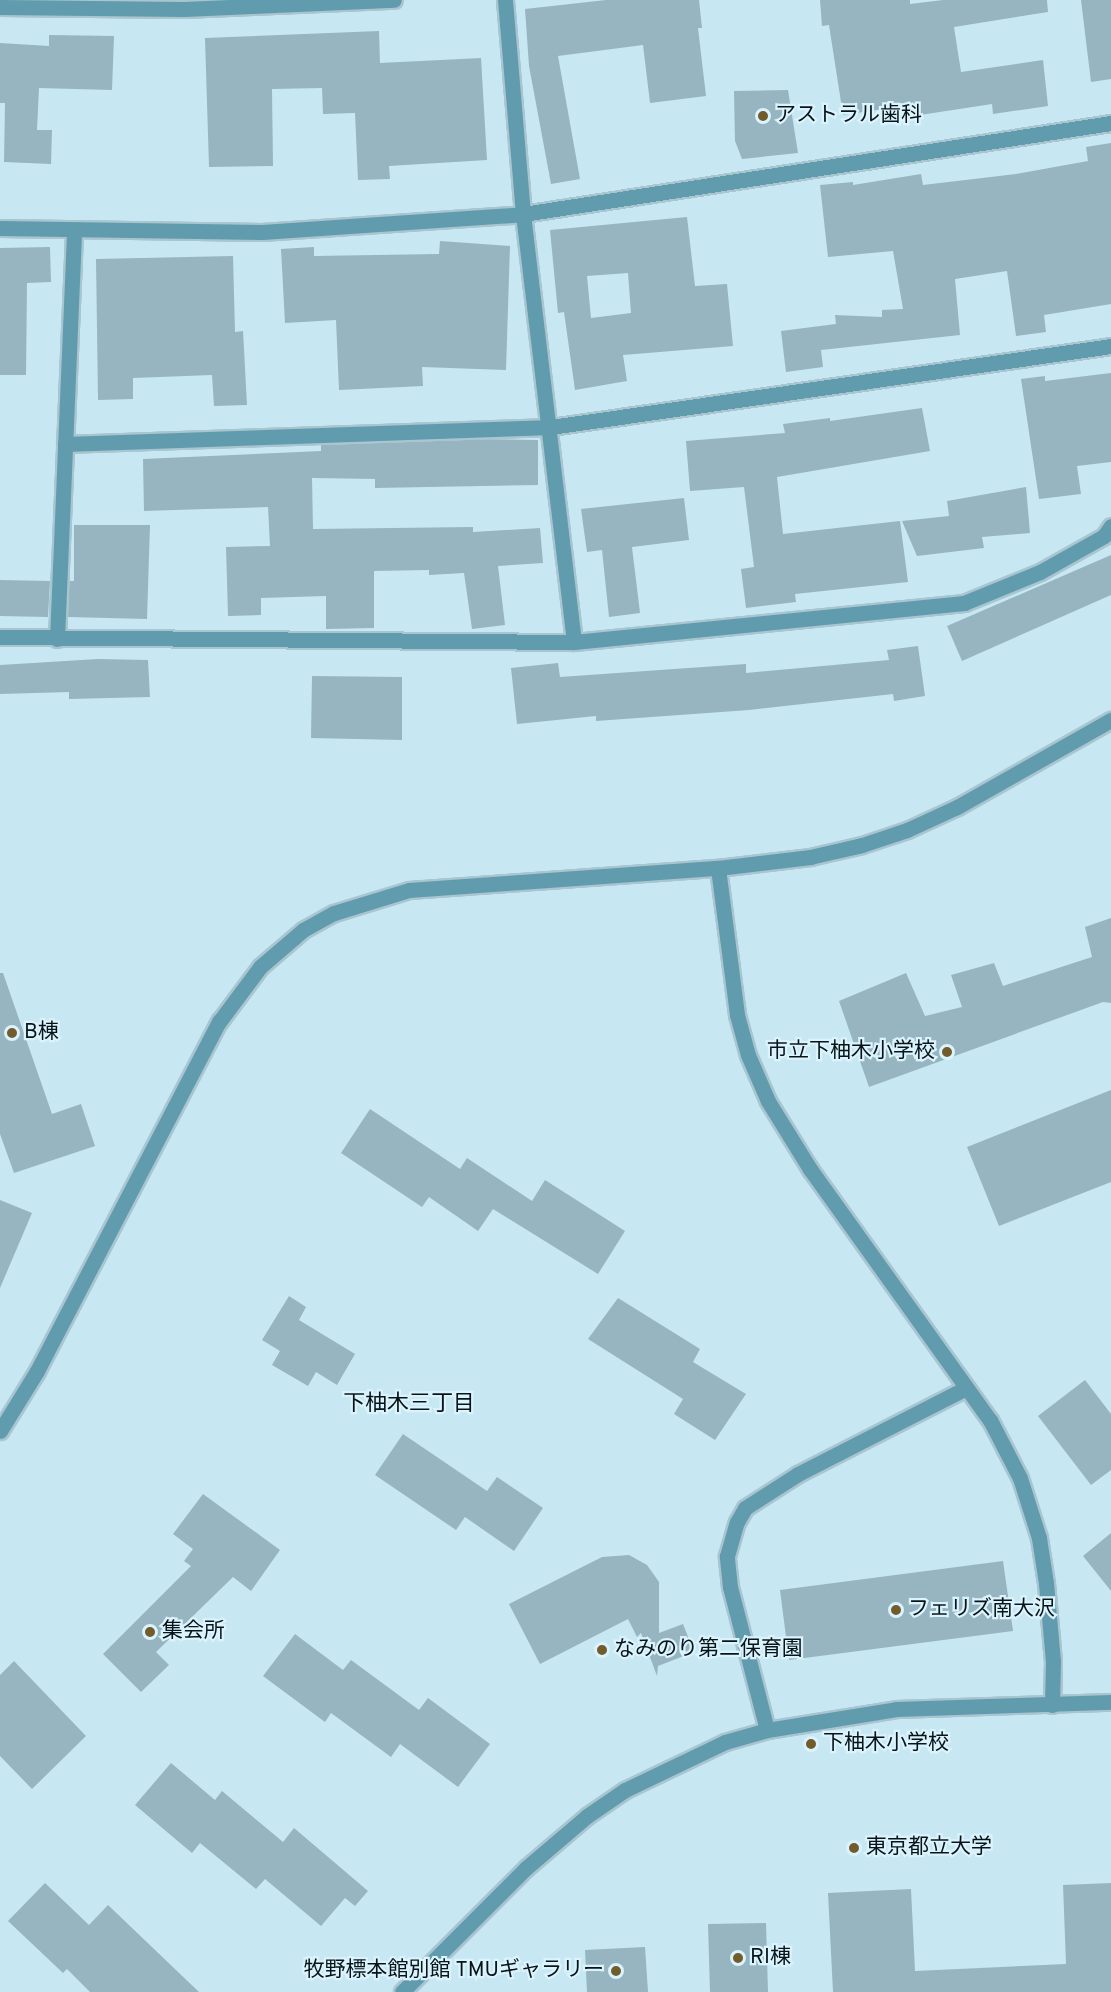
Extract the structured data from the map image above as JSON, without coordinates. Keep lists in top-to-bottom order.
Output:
{
  "districts": ["下柚木三丁目"],
  "places": [
    "アストラル歯科",
    "B棟",
    "市立下柚木小学校",
    "フェリズ南大沢",
    "集会所",
    "なみのり第二保育園",
    "下柚木小学校",
    "東京都立大学",
    "RI棟",
    "牧野標本館別館 TMUギャラリー"
  ]
}
